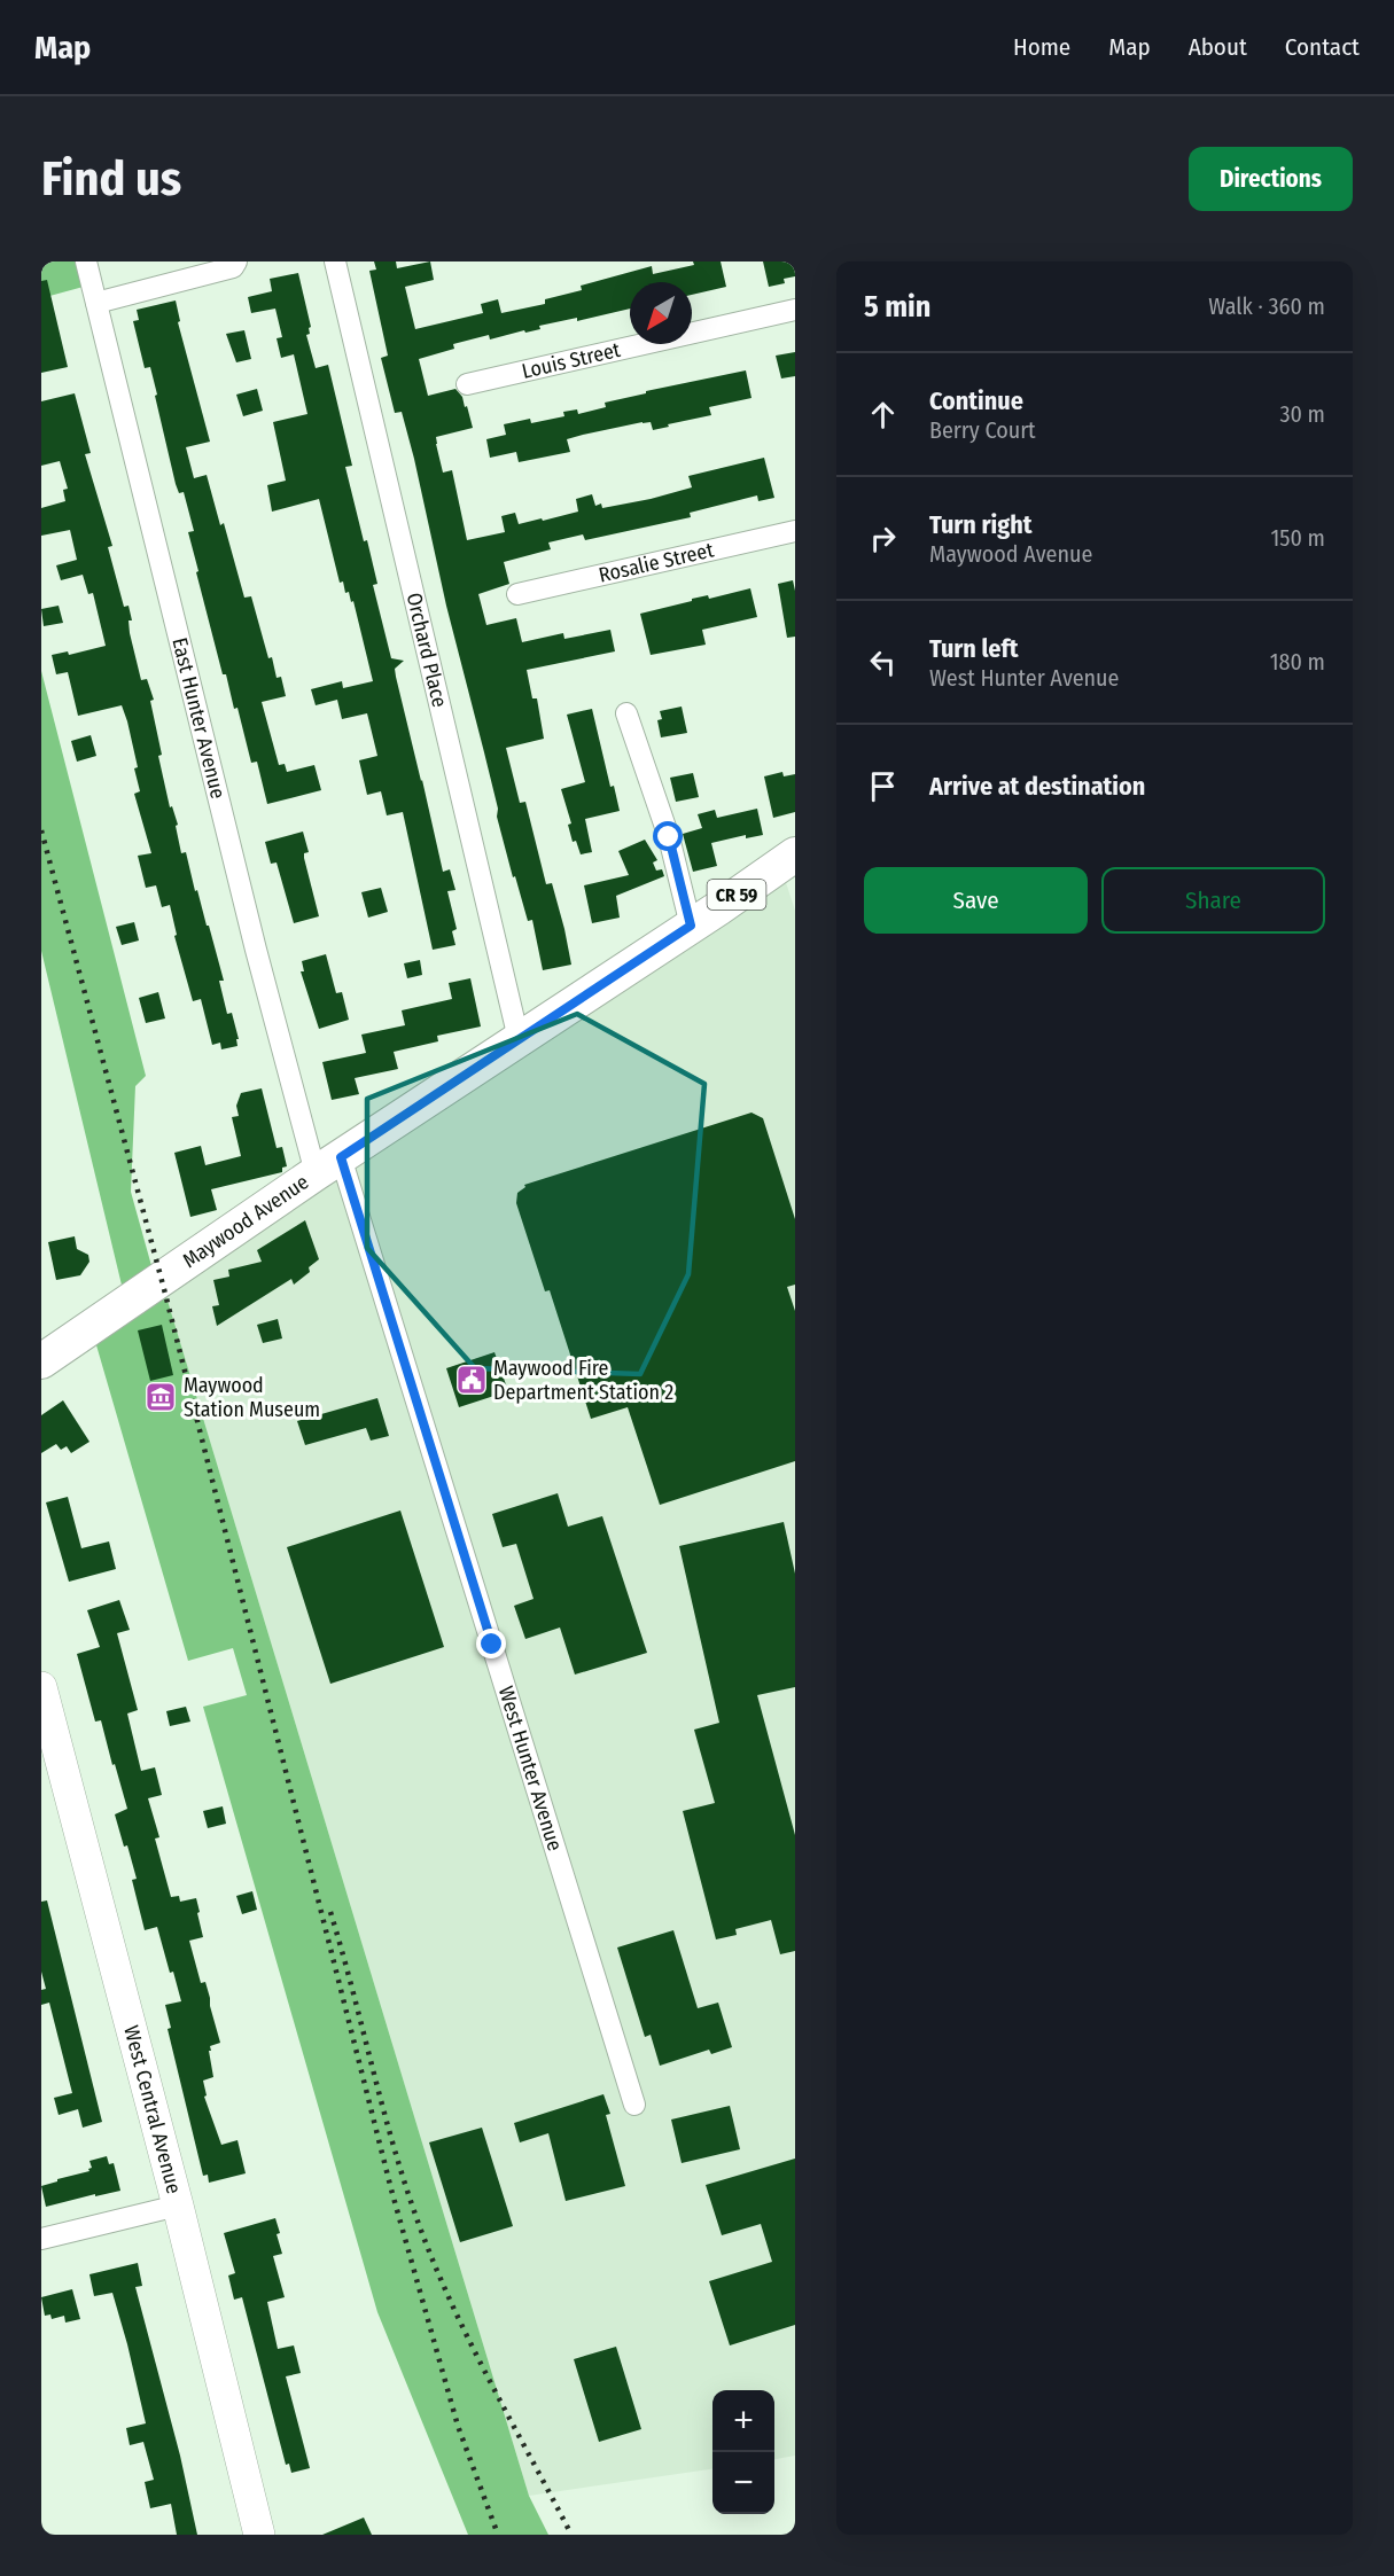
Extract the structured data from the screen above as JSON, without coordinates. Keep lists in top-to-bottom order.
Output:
{
  "streets": {
    "main road": ["CR 59", "Maywood Avenue"],
    "street": [
      "Louis Street",
      "Rosalie Street",
      "Orchard Place",
      "East Hunter Avenue",
      "West Hunter Avenue",
      "West Central Avenue"
    ]
  },
  "crossings": [
    ["Orchard Place", "Maywood Avenue"],
    ["East Hunter Avenue", "Maywood Avenue"],
    ["East Hunter Avenue", "West Hunter Avenue"],
    ["Maywood Avenue", "West Hunter Avenue"]
  ],
  "places": {
    "public building": ["Maywood Fire Department Station 2"],
    "museum": ["Maywood Station Museum"]
  },
  "north": "bottom left",
  "page": {
    "header": "Map",
    "nav": [
      "Home",
      "Map",
      "About",
      "Contact"
    ],
    "buttons": [
      "Directions",
      ["Save", "Share"]
    ],
    "title": "Find us",
    "heading": ["5 min", "Walk · 360 m"],
    "list": [
      ["Continue", "Berry Court", "30 m"],
      ["Turn right", "Maywood Avenue", "150 m"],
      ["Turn left", "West Hunter Avenue", "180 m"],
      "Arrive at destination"
    ],
    "map_buttons": ["+", "−"]
  }
}
